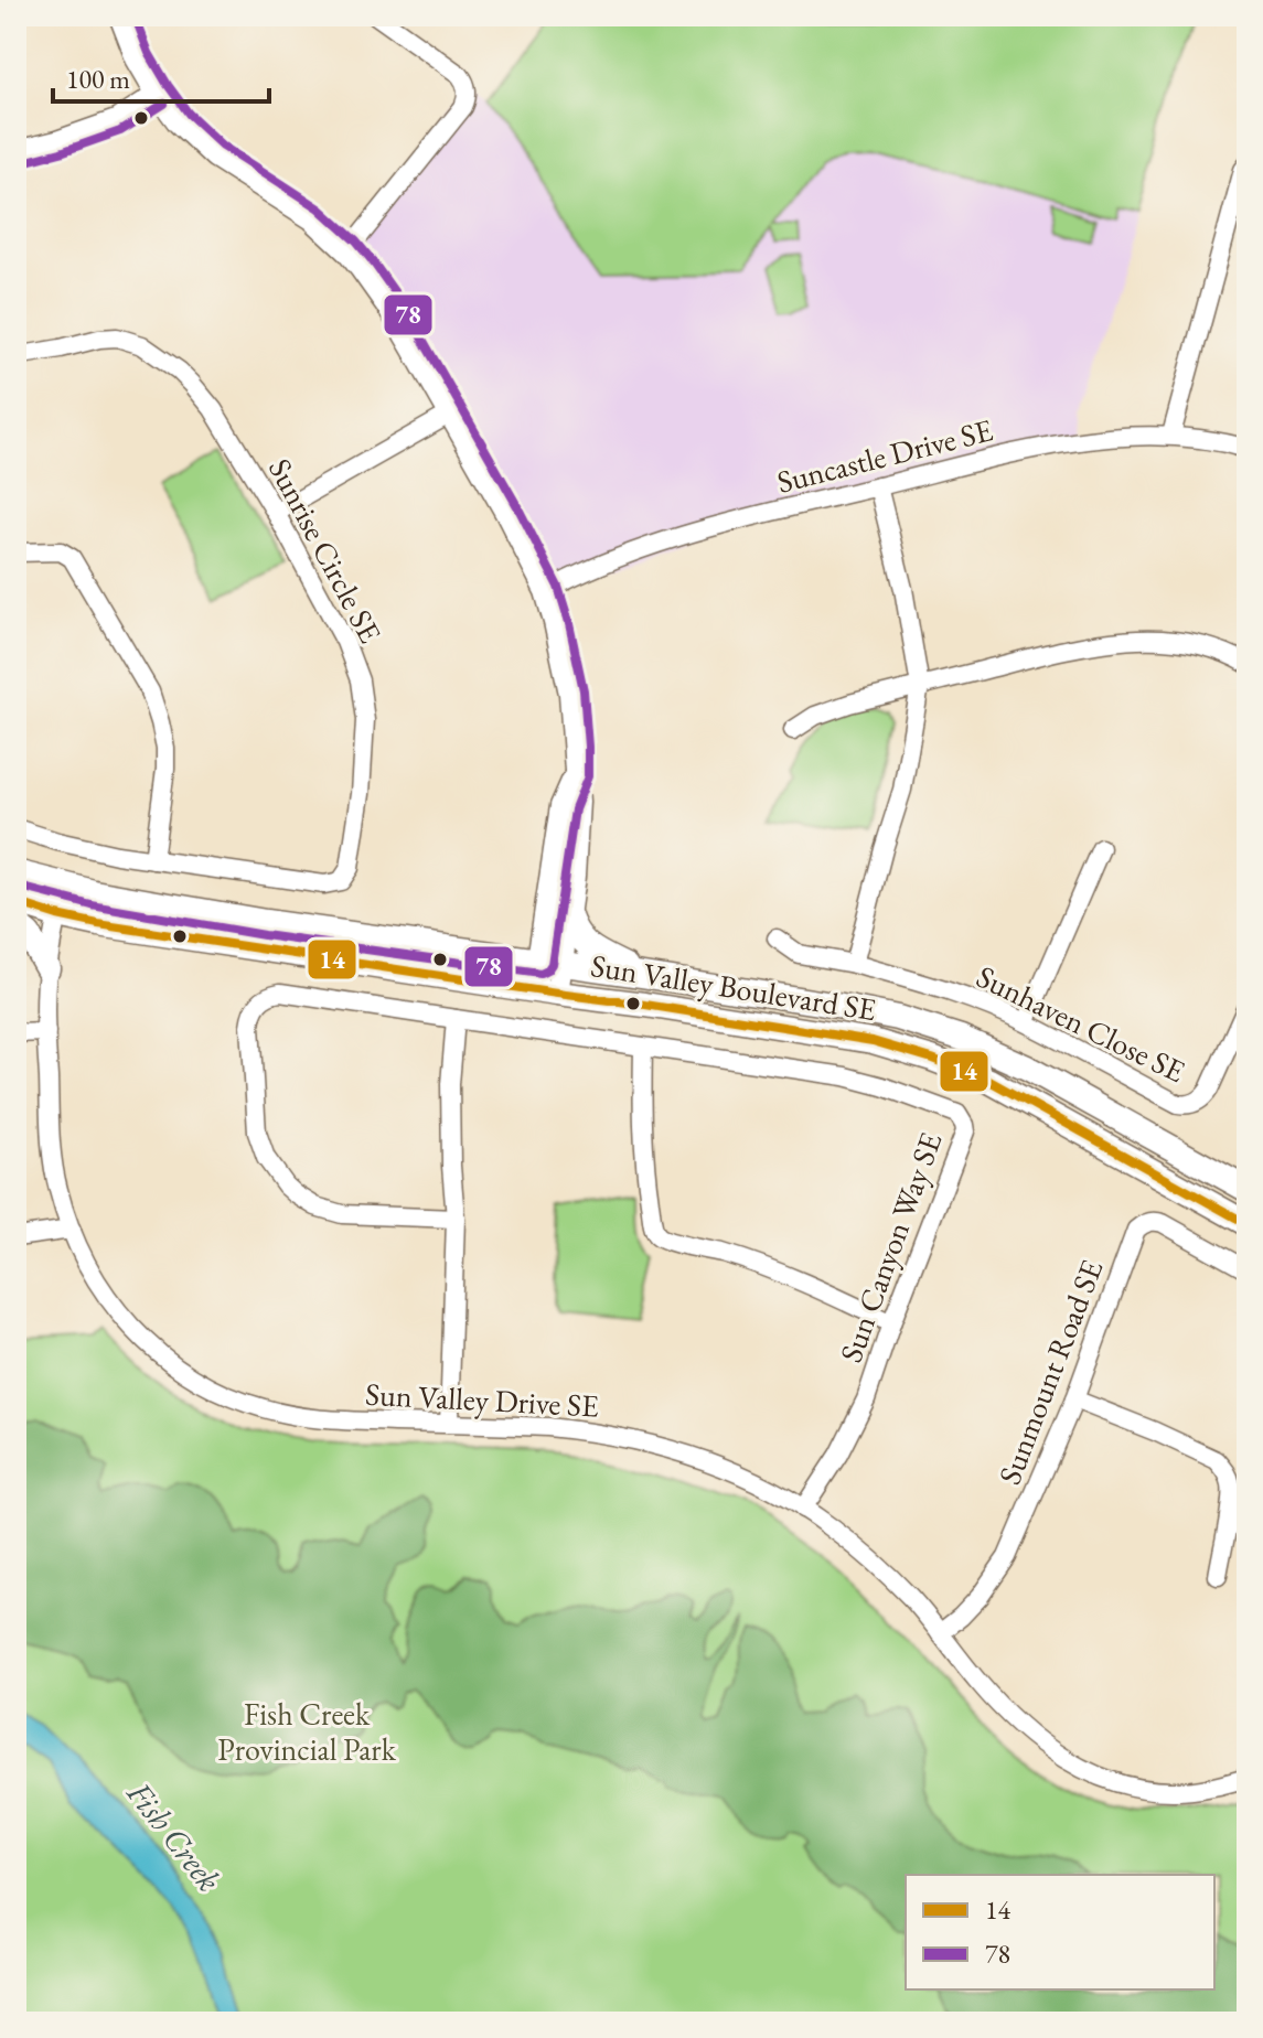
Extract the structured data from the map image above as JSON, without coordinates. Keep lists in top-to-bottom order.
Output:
{
  "streets": {
    "main road": ["Sun Valley Boulevard SE"],
    "street": [
      "Suncastle Drive SE",
      "Sunrise Circle SE",
      "Sunhaven Close SE",
      "Sun Canyon Way SE",
      "Sunmount Road SE",
      "Sun Valley Drive SE"
    ]
  },
  "crossings": [
    ["Sun Valley Boulevard SE", "Sun Valley Drive SE"],
    ["Sun Canyon Way SE", "Sun Valley Drive SE"],
    ["Sunmount Road SE", "Sun Valley Drive SE"]
  ],
  "water": ["Fish Creek"],
  "parks": ["Fish Creek Provincial Park"],
  "lines": ["transit line 78", "transit line 14"],
  "legend": ["14", "78"],
  "scale_bar": "100 m"
}
